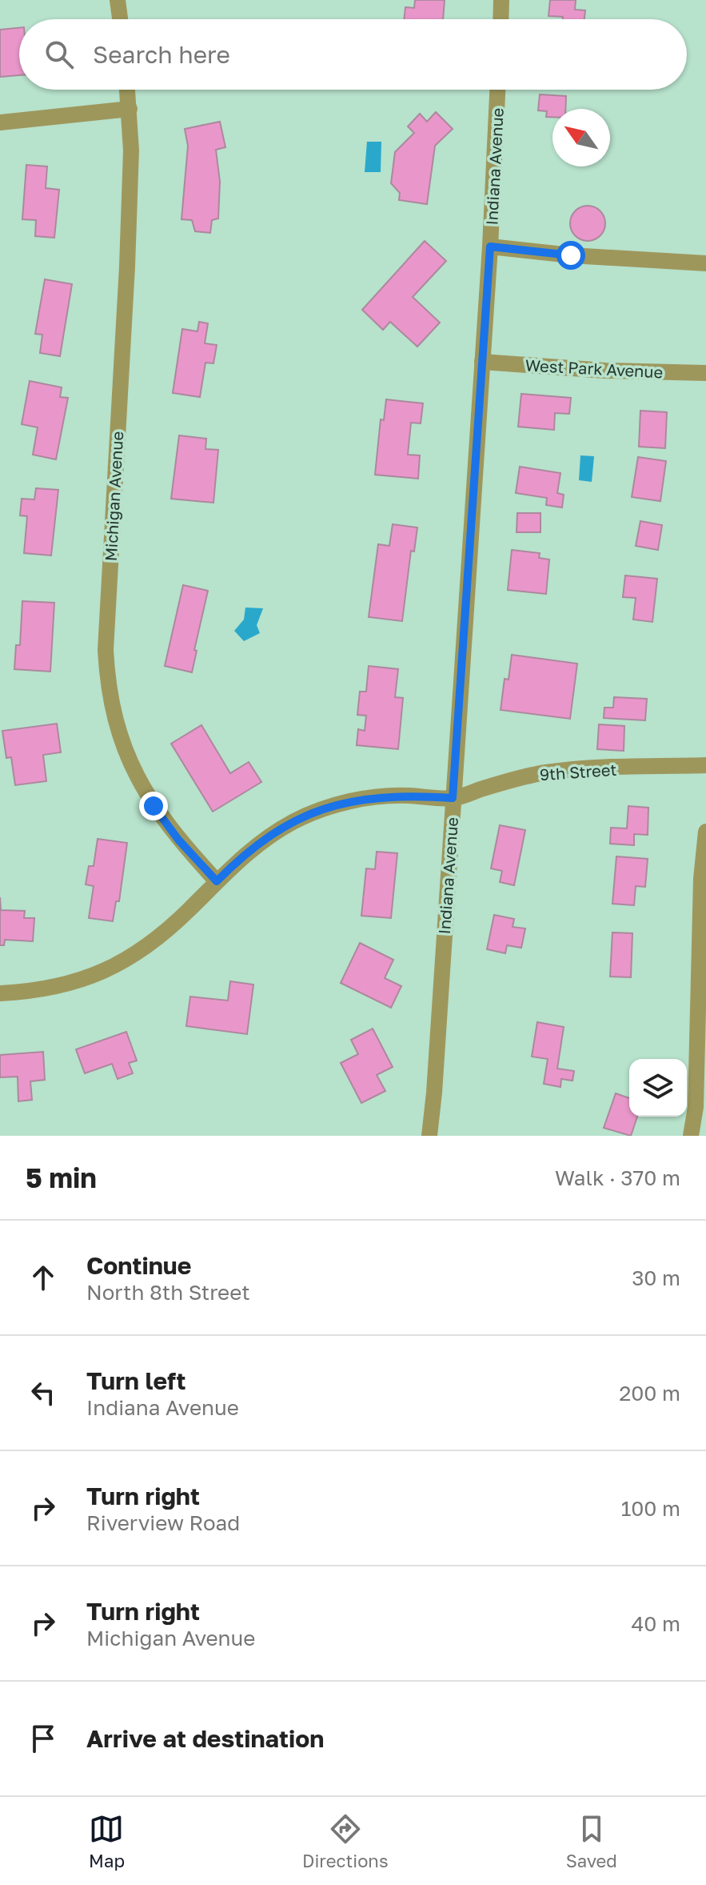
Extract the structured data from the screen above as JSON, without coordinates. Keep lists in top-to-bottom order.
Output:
{
  "streets": {
    "street": [
      "Indiana Avenue",
      "West Park Avenue",
      "Michigan Avenue",
      "9th Street"
    ]
  },
  "crossings": [
    ["Indiana Avenue", "West Park Avenue"],
    ["Indiana Avenue", "9th Street"]
  ],
  "north": "top left",
  "page": {
    "search": "Search here",
    "heading": ["5 min", "Walk · 370 m"],
    "list": [
      ["Continue", "North 8th Street", "30 m"],
      ["Turn left", "Indiana Avenue", "200 m"],
      ["Turn right", "Riverview Road", "100 m"],
      ["Turn right", "Michigan Avenue", "40 m"],
      "Arrive at destination"
    ],
    "nav": ["Map", "Directions", "Saved"]
  }
}
